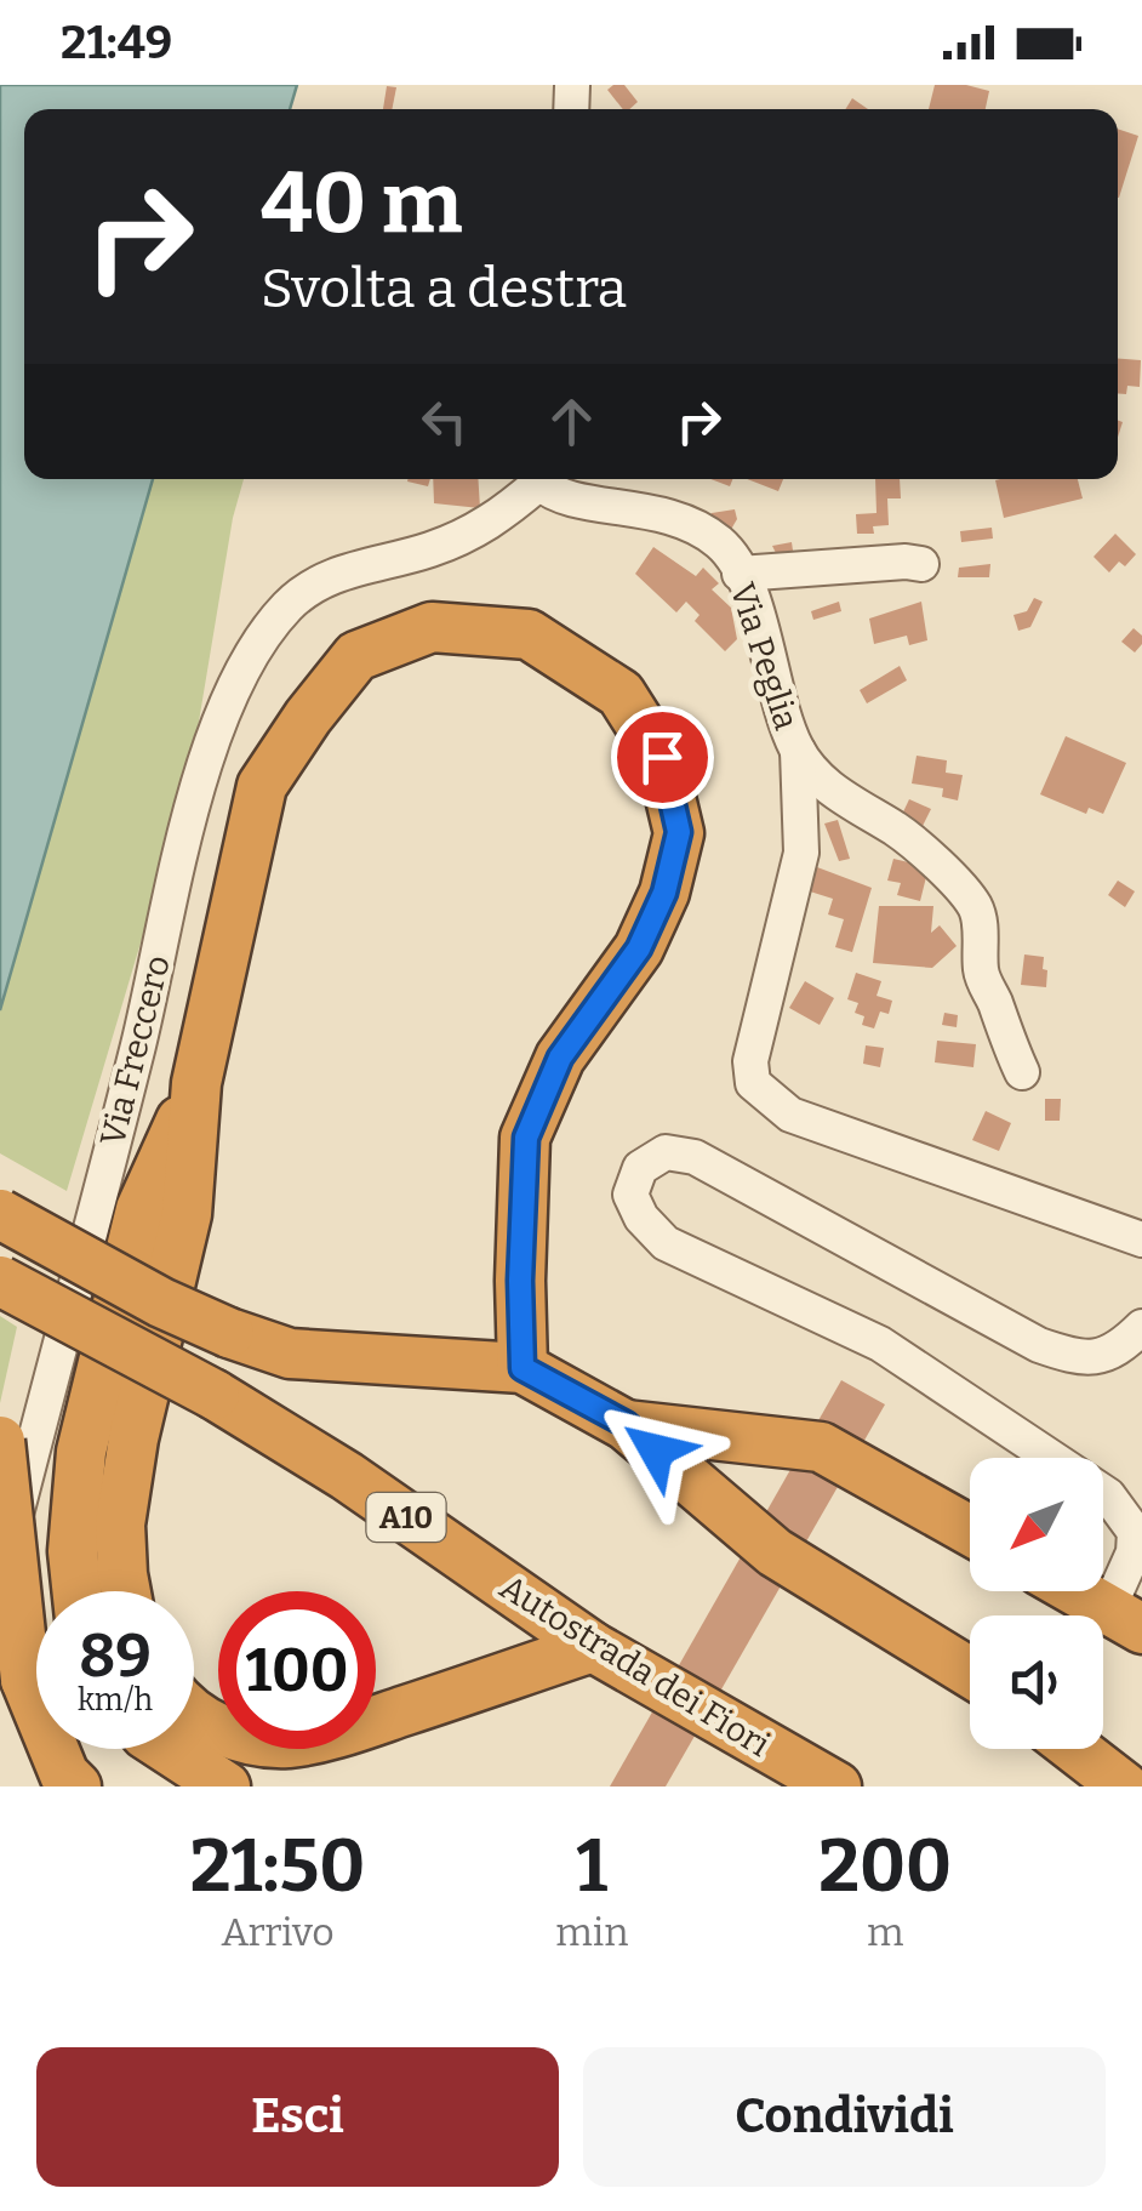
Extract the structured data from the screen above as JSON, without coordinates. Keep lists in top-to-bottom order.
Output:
{
  "streets": {
    "highway": ["A10", "Autostrada dei Fiori"],
    "street": ["Via Peglia", "Via Freccero"]
  },
  "crossings": [
    ["Via Peglia", "Via Freccero"]
  ],
  "north": "bottom left",
  "page": {
    "status": "21:49",
    "turn": ["40 m", "Svolta a destra"],
    "speed": "89 km/h",
    "limit": "100",
    "eta": [
      "21:50",
      "Arrivo",
      "1",
      "min",
      "200",
      "m"
    ],
    "buttons": ["Esci", "Condividi"]
  }
}
